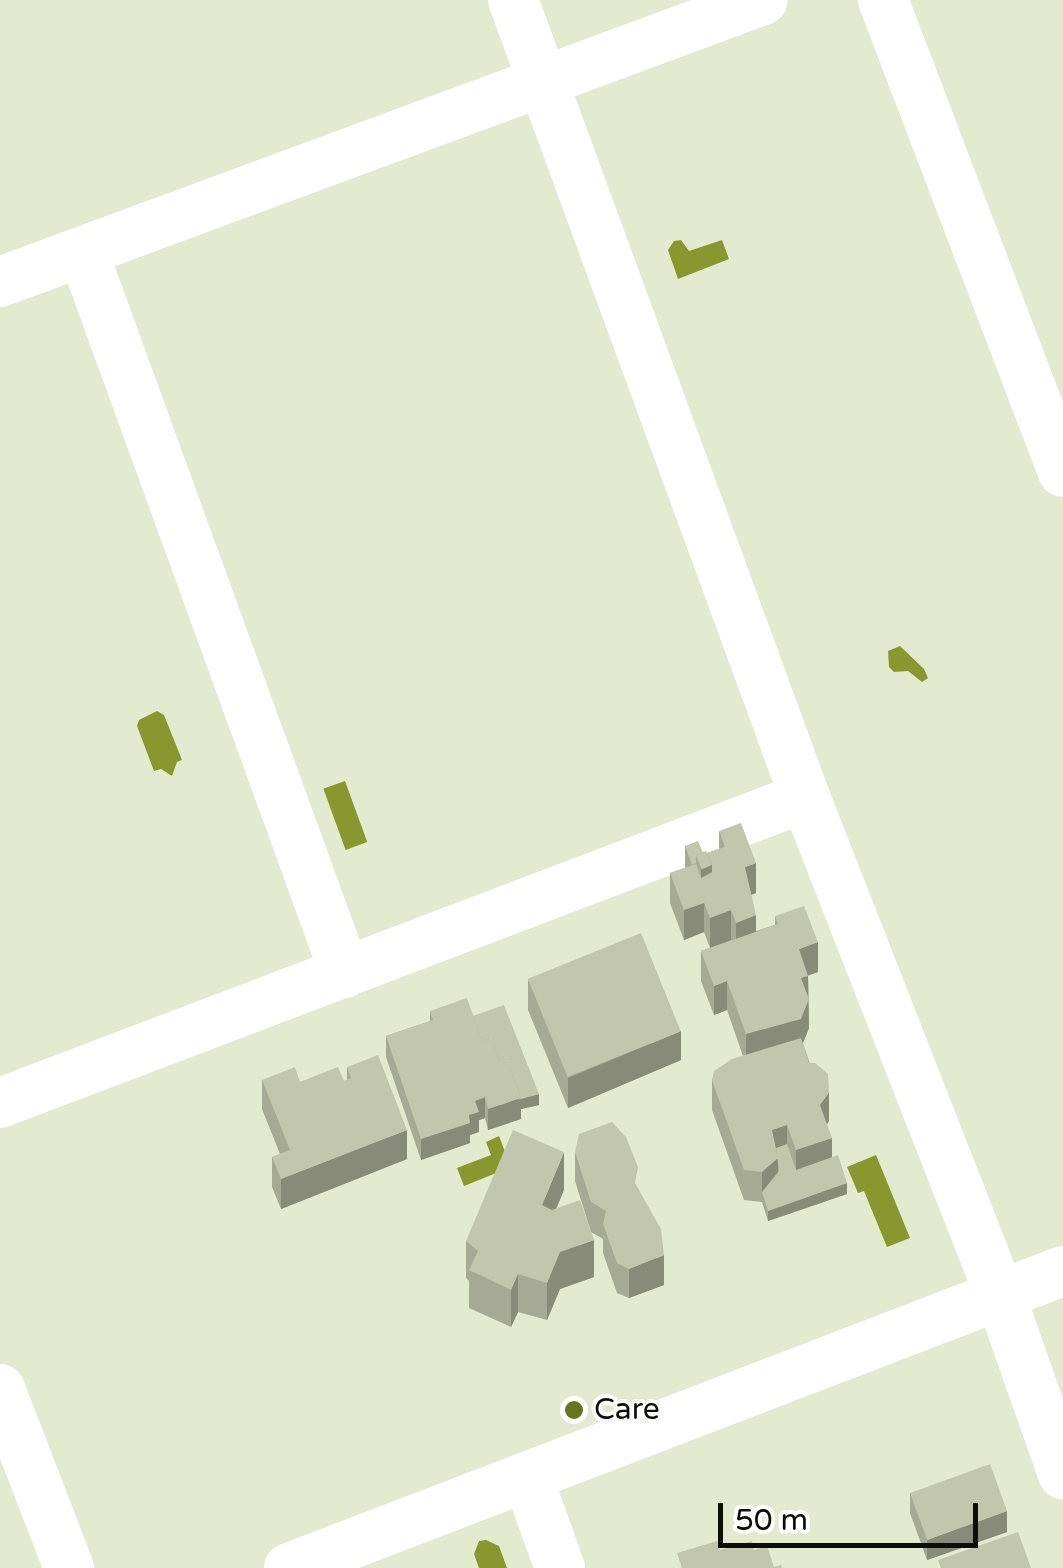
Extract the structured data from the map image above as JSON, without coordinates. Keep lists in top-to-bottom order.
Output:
{
  "places": ["Care"],
  "scale_bar": "50 m"
}
